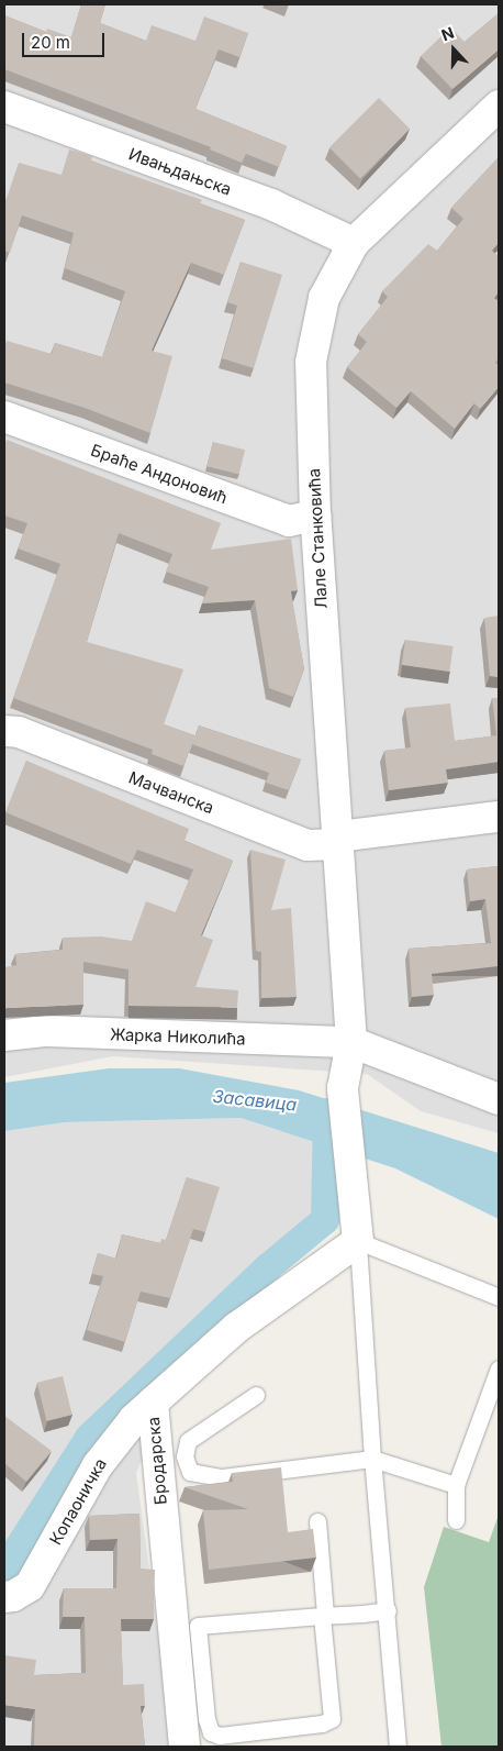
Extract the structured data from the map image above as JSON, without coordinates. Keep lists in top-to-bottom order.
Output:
{
  "streets": {
    "street": [
      "Ивањдањска",
      "Браће Андоновић",
      "Лале Станковића",
      "Мачванска",
      "Жарка Николића",
      "Бродарска",
      "Копаоничка"
    ]
  },
  "crossings": [
    ["Ивањдањска", "Лале Станковића"],
    ["Браће Андоновић", "Лале Станковића"],
    ["Лале Станковића", "Мачванска"],
    ["Лале Станковића", "Жарка Николића"],
    ["Лале Станковића", "Бродарска"],
    ["Бродарска", "Копаоничка"]
  ],
  "water": ["Засавица"],
  "scale_bar": "20 m",
  "north": "top"
}
